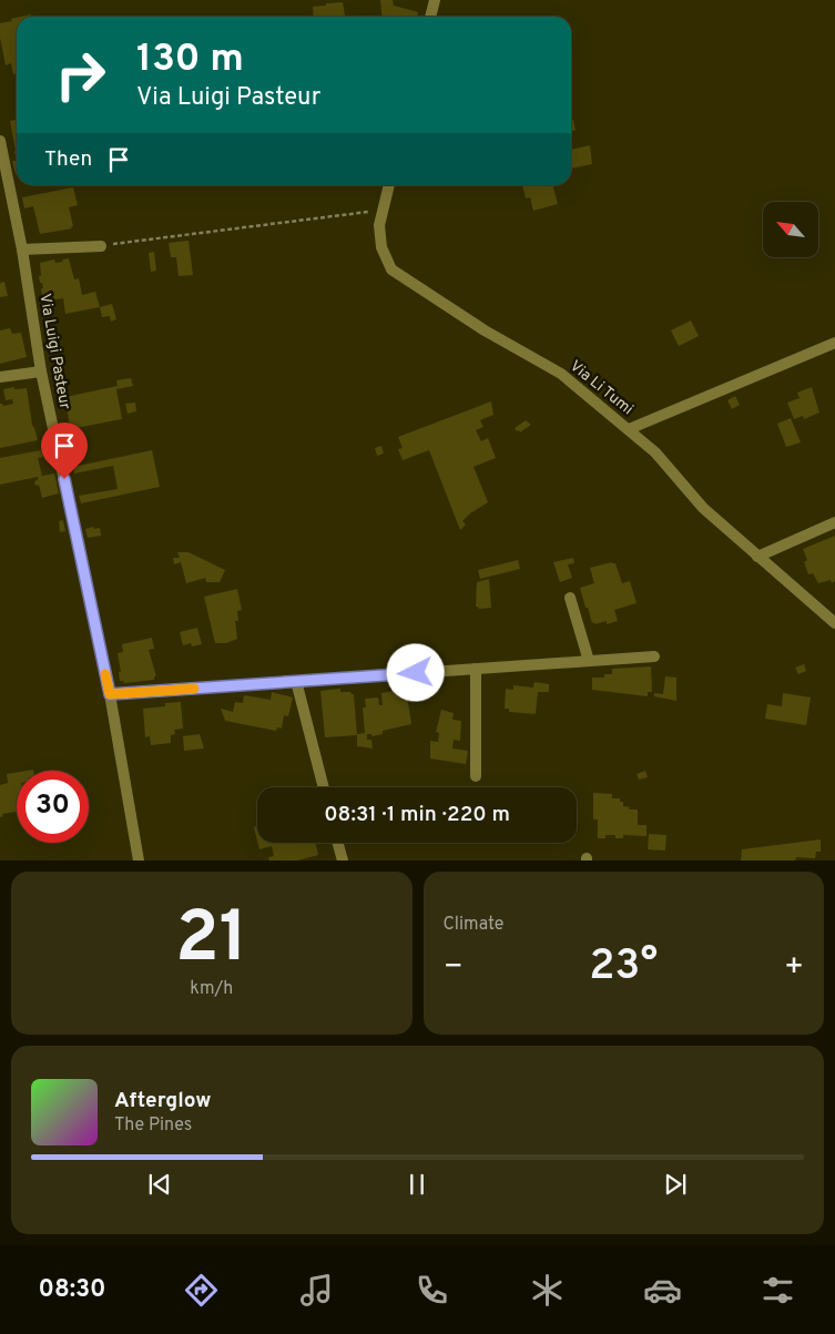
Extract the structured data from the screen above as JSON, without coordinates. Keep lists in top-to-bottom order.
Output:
{
  "streets": {
    "street": ["Via Luigi Pasteur", "Via Li Tumi"]
  },
  "north": "top left",
  "page": {
    "turn": ["130 m", "Via Luigi Pasteur"],
    "then": "Then",
    "limit": "30",
    "trip": "08:31 · 1 min · 220 m",
    "tile": [
      ["21", "km/h"],
      "Climate"
    ],
    "heat": ["−", "23°", "+"],
    "song": ["Afterglow", "The Pines"],
    "tabs": "08:30"
  }
}
